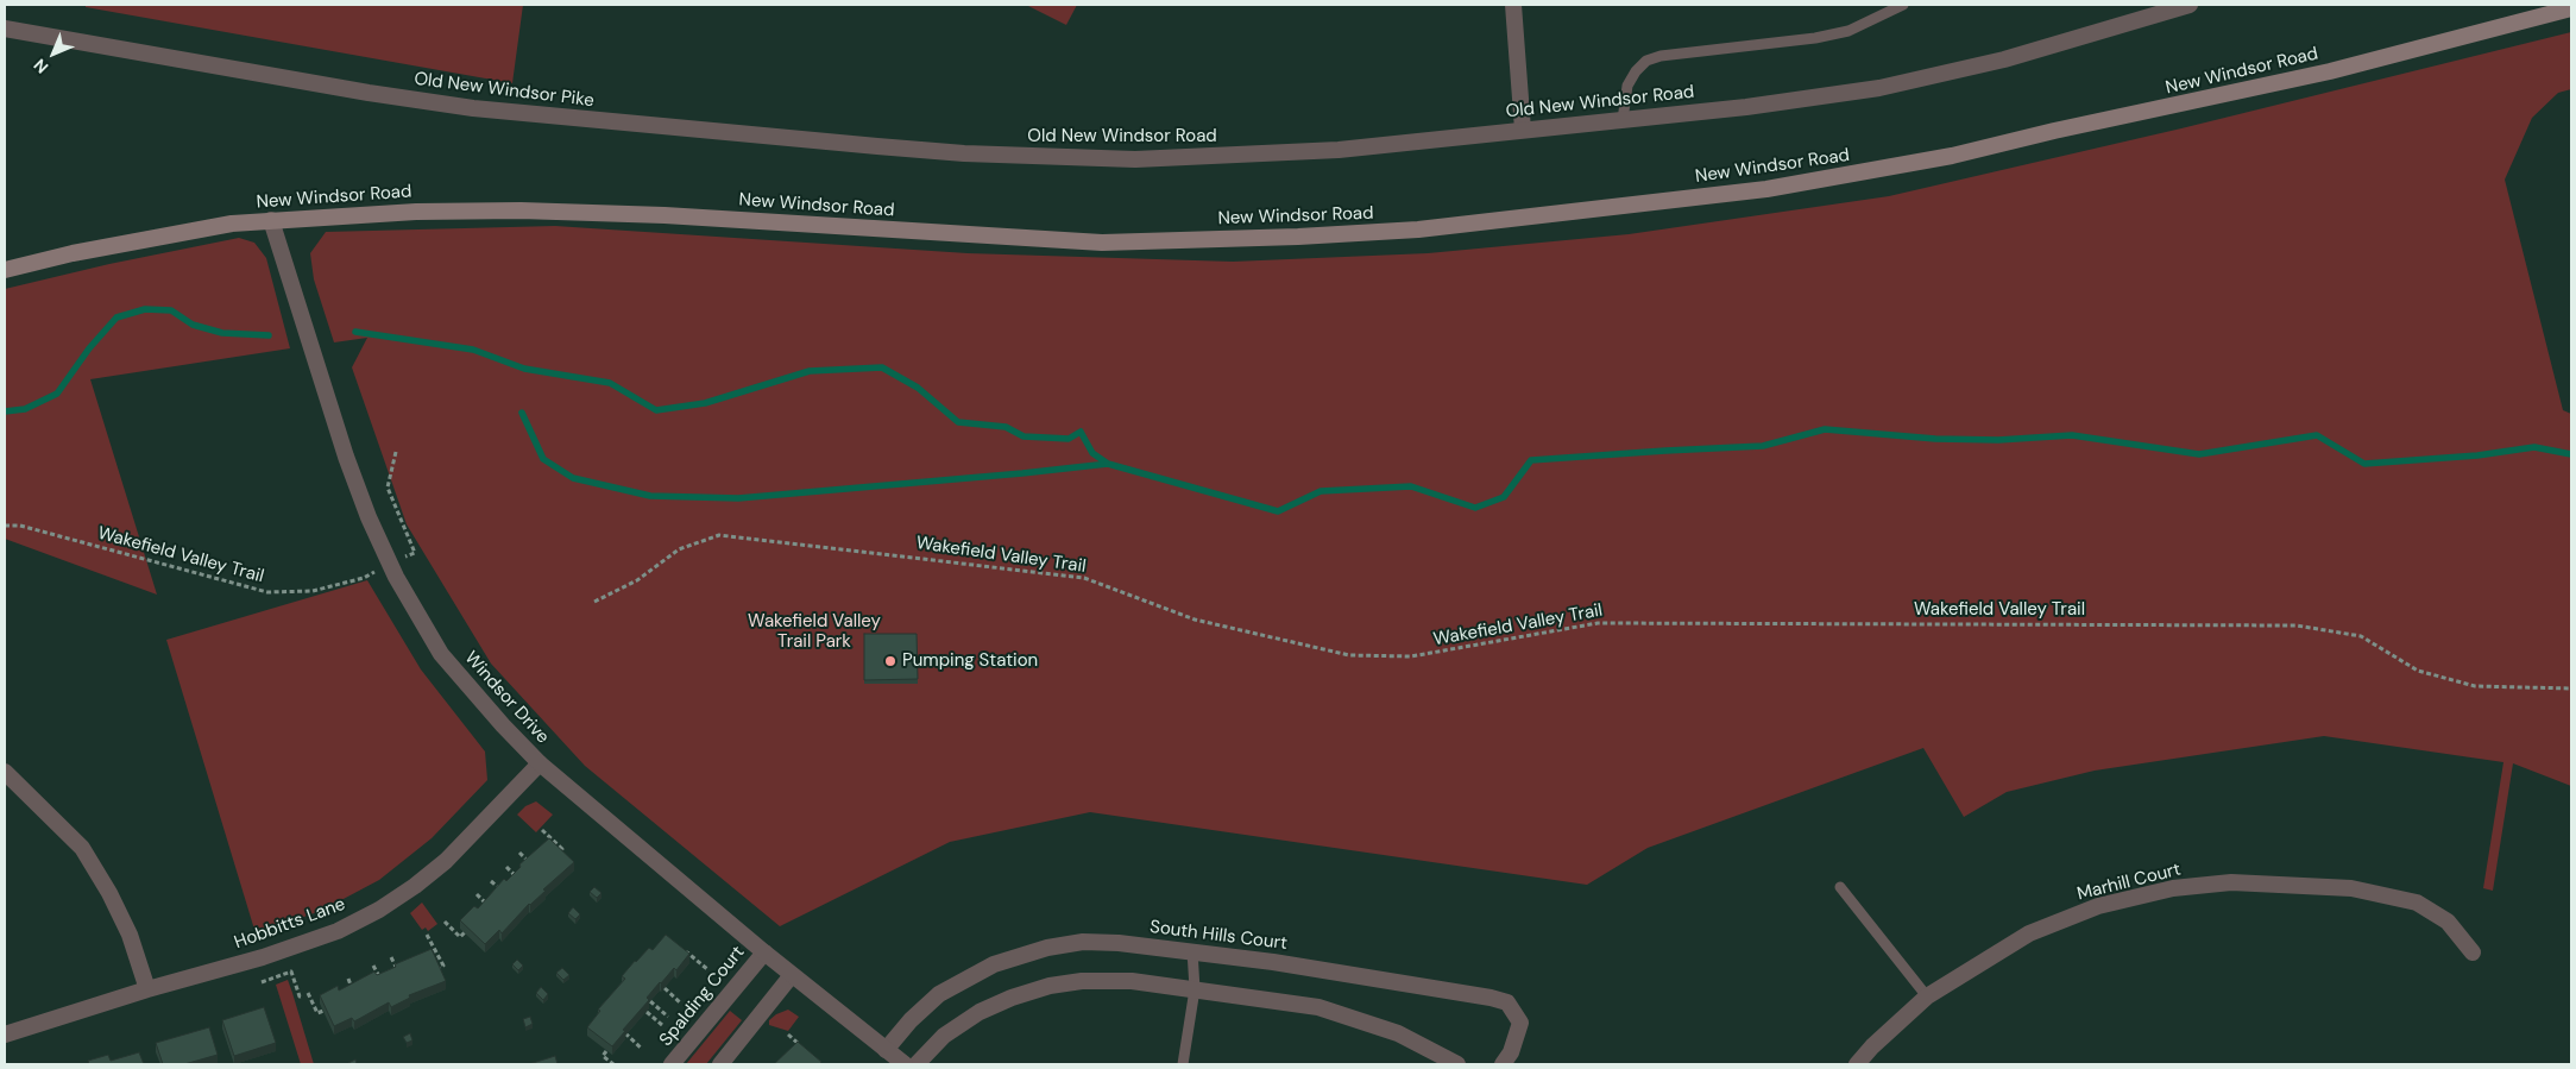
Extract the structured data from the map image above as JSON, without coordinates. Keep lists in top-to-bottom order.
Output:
{
  "streets": {
    "main road": ["New Windsor Road"],
    "street": [
      "Old New Windsor Pike",
      "Old New Windsor Road",
      "Windsor Drive",
      "Marhill Court",
      "Hobbitts Lane",
      "South Hills Court",
      "Spalding Court"
    ],
    "path": ["Wakefield Valley Trail"]
  },
  "crossings": [
    ["New Windsor Road", "Windsor Drive"],
    ["Old New Windsor Pike", "Old New Windsor Road"],
    ["Wakefield Valley Trail", "Windsor Drive"],
    ["Windsor Drive", "Hobbitts Lane"],
    ["Windsor Drive", "South Hills Court"],
    ["Windsor Drive", "Spalding Court"]
  ],
  "parks": ["Wakefield Valley Trail Park"],
  "places": ["Pumping Station"],
  "north": "bottom left"
}
